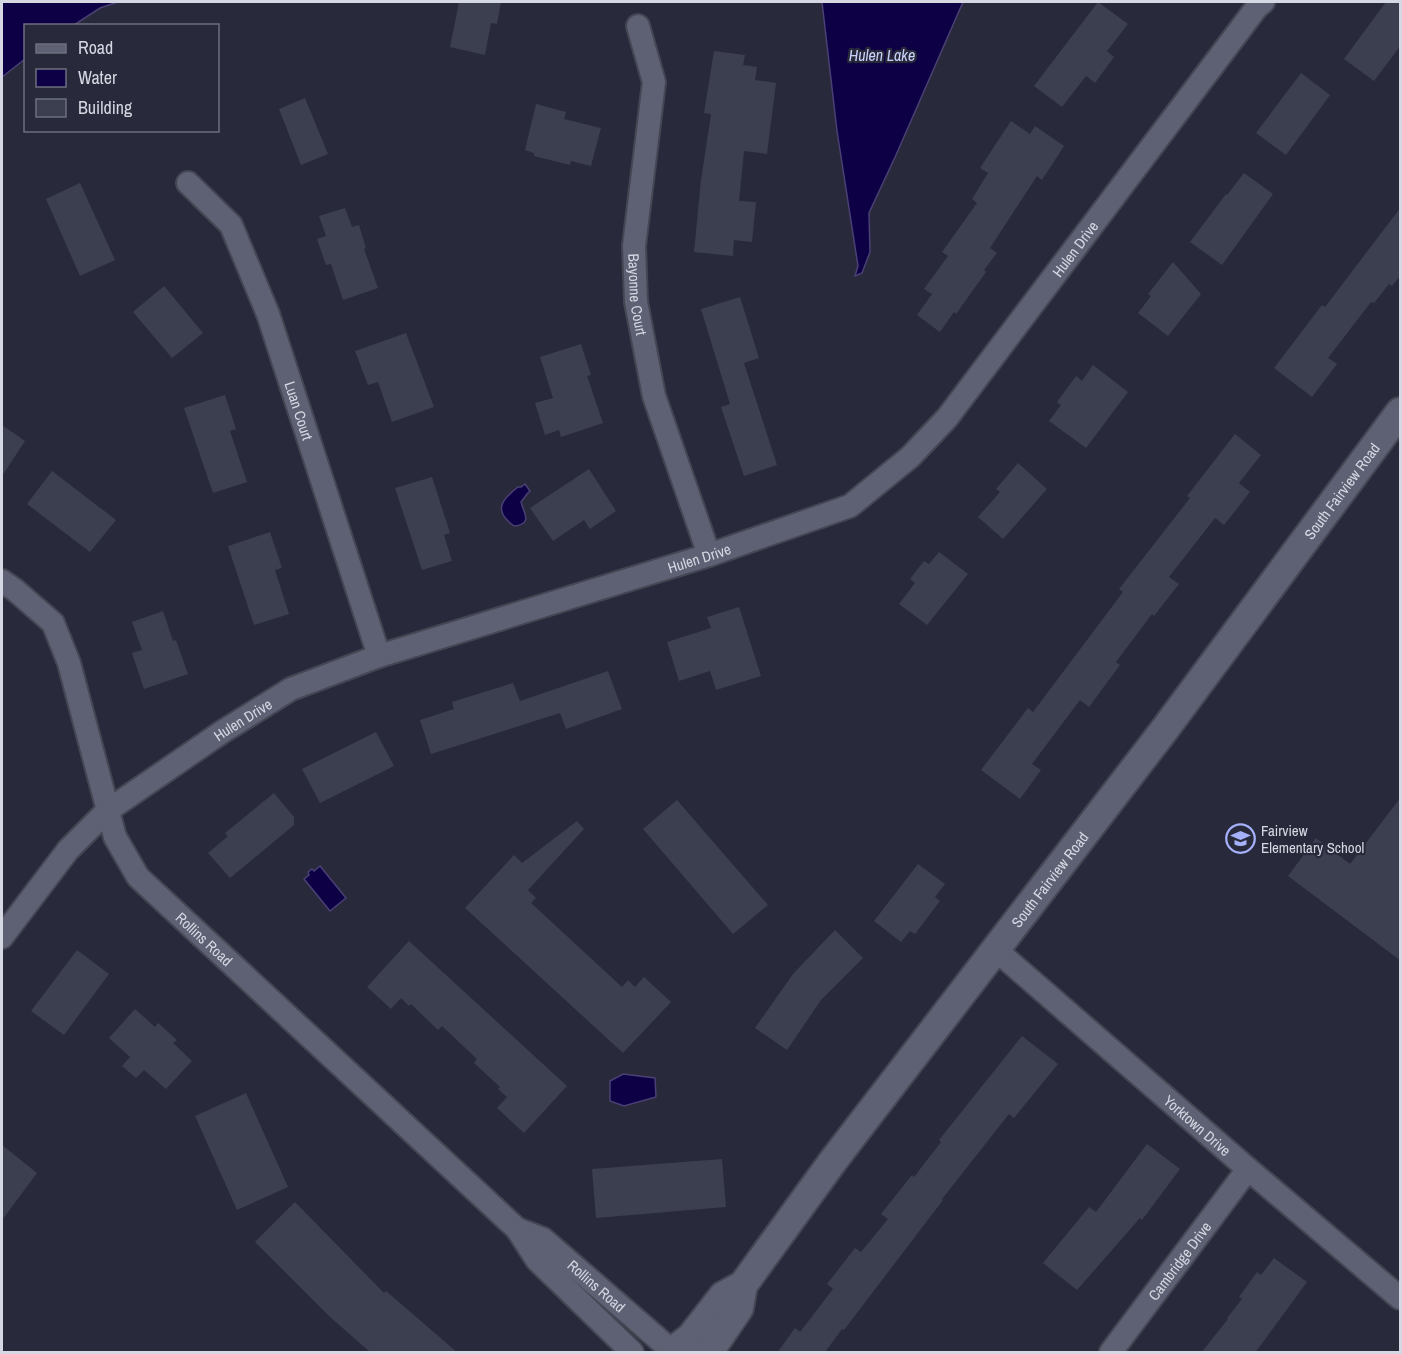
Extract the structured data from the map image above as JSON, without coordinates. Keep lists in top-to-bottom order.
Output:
{
  "streets": {
    "street": [
      "Hulen Drive",
      "Bayonne Court",
      "Luan Court",
      "South Fairview Road",
      "Rollins Road",
      "Yorktown Drive",
      "Cambridge Drive"
    ]
  },
  "crossings": [
    ["Hulen Drive", "Bayonne Court"],
    ["Hulen Drive", "Luan Court"],
    ["Hulen Drive", "Rollins Road"],
    ["South Fairview Road", "Yorktown Drive"],
    ["Yorktown Drive", "Cambridge Drive"]
  ],
  "water": ["Hulen Lake"],
  "places": {
    "school or university": ["Fairview Elementary School"]
  },
  "legend": ["Road", "Water", "Building"]
}
